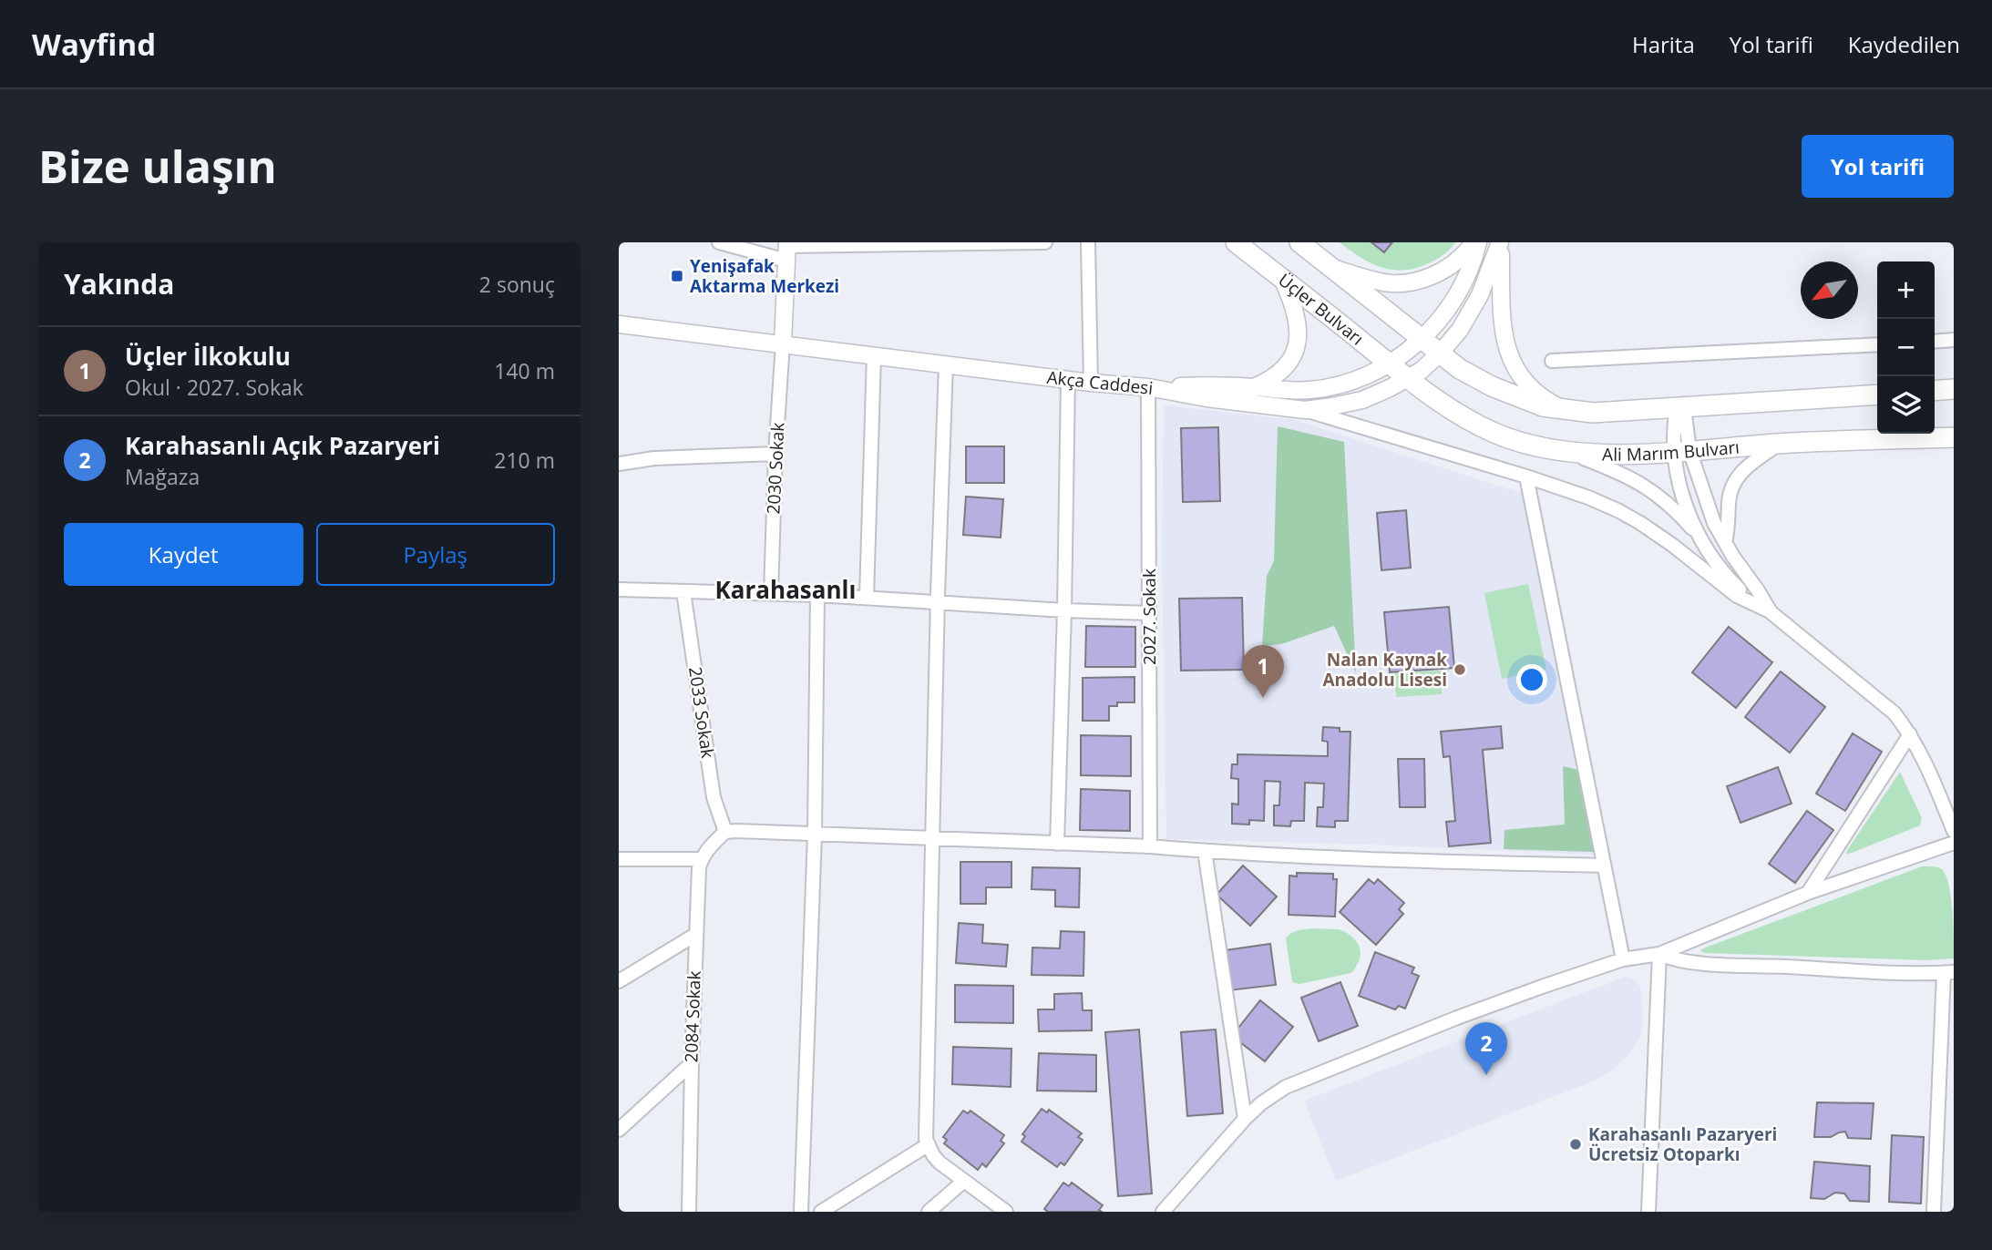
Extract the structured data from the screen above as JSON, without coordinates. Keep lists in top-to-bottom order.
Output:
{
  "streets": {
    "main road": ["Üçler Bulvarı", "Ali Marım Bulvarı"],
    "street": [
      "Akça Caddesi",
      "2030 Sokak",
      "2027. Sokak",
      "2033 Sokak",
      "2084 Sokak"
    ]
  },
  "crossings": [
    ["Üçler Bulvarı", "Akça Caddesi"],
    ["Üçler Bulvarı", "Ali Marım Bulvarı"],
    ["Akça Caddesi", "Ali Marım Bulvarı"],
    ["Akça Caddesi", "2030 Sokak"],
    ["Akça Caddesi", "2027. Sokak"]
  ],
  "districts": ["Karahasanlı"],
  "places": {
    "transit": ["Yenişafak Aktarma Merkezi"],
    "other": ["Nalan Kaynak Anadolu Lisesi", "Karahasanlı Pazaryeri Ücretsiz Otoparkı"]
  },
  "north": "bottom left",
  "page": {
    "header": "Wayfind",
    "nav": ["Harita", "Yol tarifi", "Kaydedilen"],
    "buttons": [
      "Yol tarifi",
      ["Kaydet", "Paylaş"]
    ],
    "title": "Bize ulaşın",
    "heading": ["Yakında", "2 sonuç"],
    "map_buttons": ["+", "−"],
    "list": [
      {
        "mark": "1",
        "name": "Üçler İlkokulu",
        "note": "Okul · 2027. Sokak",
        "value": "140 m"
      },
      {
        "mark": "2",
        "name": "Karahasanlı Açık Pazaryeri",
        "note": "Mağaza",
        "value": "210 m"
      }
    ],
    "pins": ["1", "2"]
  }
}
